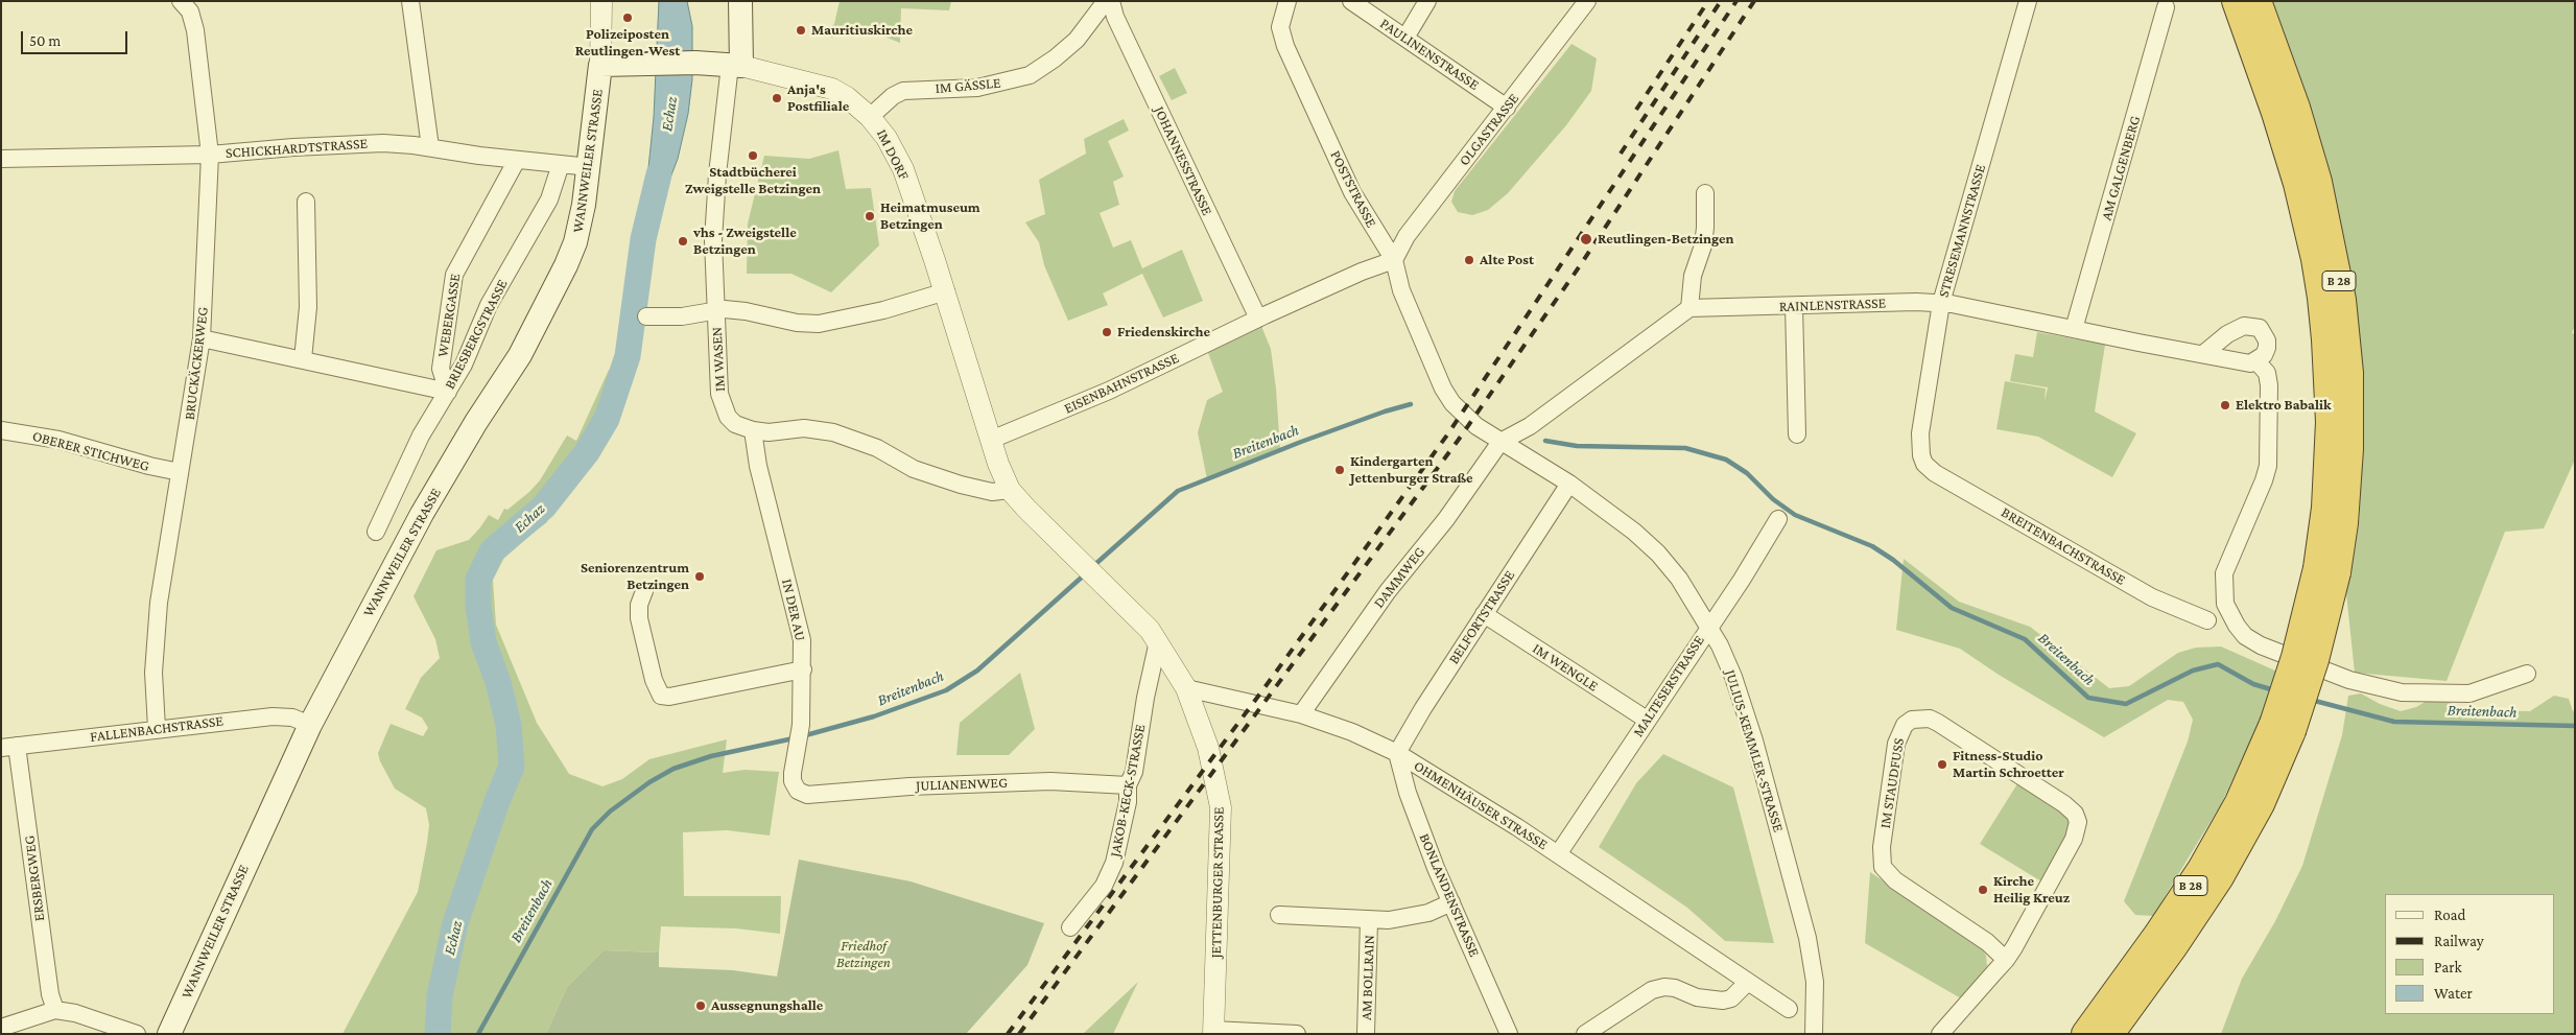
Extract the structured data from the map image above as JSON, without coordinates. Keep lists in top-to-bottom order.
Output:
{
  "streets": {
    "highway": ["B 28"],
    "main road": ["IM DORF", "WANNWEILER STRASSE"],
    "street": [
      "PAULINENSTRASSE",
      "IM GÄSSLE",
      "OLGASTRASSE",
      "SCHICKHARDTSTRASSE",
      "JOHANNESSTRASSE",
      "AM GALGENBERG",
      "POSTSTRASSE",
      "STRESEMANNSTRASSE",
      "RAINLENSTRASSE",
      "WEBERGASSE",
      "BRIESBERGSTRASSE",
      "IM WASEN",
      "BRUCKÄCKERWEG",
      "EISENBAHNSTRASSE",
      "OBERER STICHWEG",
      "BREITENBACHSTRASSE",
      "DAMMWEG",
      "IN DER AU",
      "BELFORTSTRASSE",
      "IM WENGLE",
      "MALTESERSTRASSE",
      "FALLENBACHSTRASSE",
      "JULIUS-KEMMLER-STRASSE",
      "IM STAUDFUSS",
      "JULIANENWEG",
      "JAKOB-KECK-STRASSE",
      "OHMENHÄUSER STRASSE",
      "ERSBERGWEG",
      "JETTENBURGER STRASSE",
      "BONLANDENSTRASSE",
      "AM BOLLRAIN"
    ]
  },
  "crossings": [
    ["PAULINENSTRASSE", "OLGASTRASSE"],
    ["IM GÄSSLE", "IM DORF"],
    ["OLGASTRASSE", "POSTSTRASSE"],
    ["OLGASTRASSE", "EISENBAHNSTRASSE"],
    ["SCHICKHARDTSTRASSE", "WANNWEILER STRASSE"],
    ["SCHICKHARDTSTRASSE", "WEBERGASSE"],
    ["SCHICKHARDTSTRASSE", "BRIESBERGSTRASSE"],
    ["SCHICKHARDTSTRASSE", "BRUCKÄCKERWEG"],
    ["IM DORF", "WANNWEILER STRASSE"],
    ["IM DORF", "IM WASEN"],
    ["IM DORF", "EISENBAHNSTRASSE"],
    ["IM DORF", "JETTENBURGER STRASSE"],
    ["WANNWEILER STRASSE", "FALLENBACHSTRASSE"],
    ["JOHANNESSTRASSE", "EISENBAHNSTRASSE"],
    ["AM GALGENBERG", "RAINLENSTRASSE"],
    ["POSTSTRASSE", "EISENBAHNSTRASSE"],
    ["POSTSTRASSE", "DAMMWEG"],
    ["POSTSTRASSE", "JULIUS-KEMMLER-STRASSE"],
    ["STRESEMANNSTRASSE", "RAINLENSTRASSE"],
    ["STRESEMANNSTRASSE", "BREITENBACHSTRASSE"],
    ["WEBERGASSE", "BRIESBERGSTRASSE"],
    ["IM WASEN", "IN DER AU"],
    ["IM WASEN", "JETTENBURGER STRASSE"],
    ["BRUCKÄCKERWEG", "OBERER STICHWEG"],
    ["BRUCKÄCKERWEG", "FALLENBACHSTRASSE"],
    ["DAMMWEG", "JULIUS-KEMMLER-STRASSE"],
    ["DAMMWEG", "OHMENHÄUSER STRASSE"],
    ["IN DER AU", "JULIANENWEG"],
    ["BELFORTSTRASSE", "IM WENGLE"],
    ["BELFORTSTRASSE", "JULIUS-KEMMLER-STRASSE"],
    ["BELFORTSTRASSE", "OHMENHÄUSER STRASSE"],
    ["BELFORTSTRASSE", "BONLANDENSTRASSE"],
    ["IM WENGLE", "MALTESERSTRASSE"],
    ["MALTESERSTRASSE", "JULIUS-KEMMLER-STRASSE"],
    ["MALTESERSTRASSE", "OHMENHÄUSER STRASSE"],
    ["FALLENBACHSTRASSE", "ERSBERGWEG"],
    ["JULIANENWEG", "JAKOB-KECK-STRASSE"],
    ["JAKOB-KECK-STRASSE", "JETTENBURGER STRASSE"],
    ["OHMENHÄUSER STRASSE", "JETTENBURGER STRASSE"],
    ["OHMENHÄUSER STRASSE", "BONLANDENSTRASSE"]
  ],
  "water": ["Echaz", "Breitenbach"],
  "parks": ["Friedhof Betzingen"],
  "places": [
    "Polizeiposten Reutlingen-West",
    "Mauritiuskirche",
    "Anja's Postfiliale",
    "Stadtbücherei Zweigstelle Betzingen",
    "Heimatmuseum Betzingen",
    "Reutlingen-Betzingen",
    "vhs - Zweigstelle Betzingen",
    "Alte Post",
    "Friedenskirche",
    "Elektro Babalik",
    "Kindergarten Jettenburger Straße",
    "Seniorenzentrum Betzingen",
    "Fitness-Studio Martin Schroetter",
    "Kirche Heilig Kreuz",
    "Aussegnungshalle"
  ],
  "legend": [
    "Road",
    "Railway",
    "Park",
    "Water"
  ],
  "scale_bar": "50 m"
}
